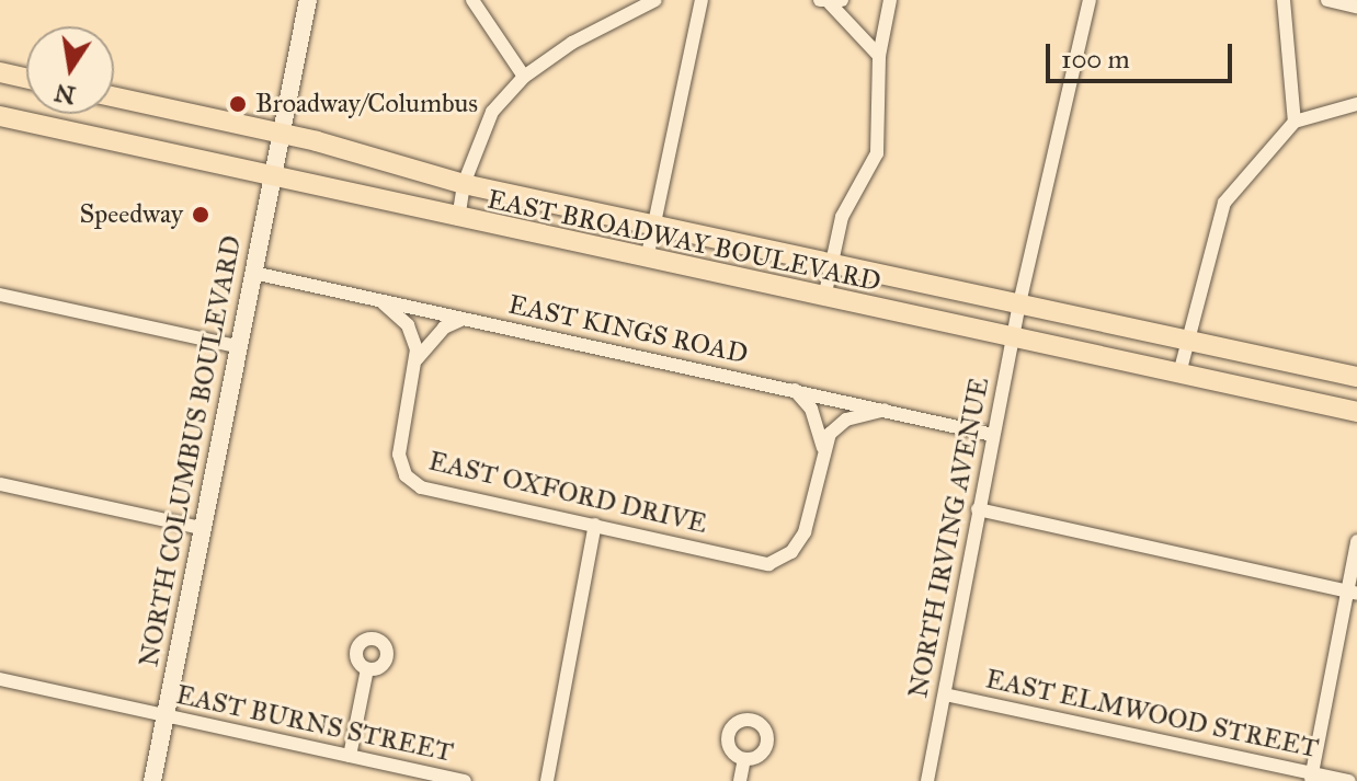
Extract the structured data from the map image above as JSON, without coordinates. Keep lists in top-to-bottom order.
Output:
{
  "streets": {
    "main road": ["EAST BROADWAY BOULEVARD"],
    "street": [
      "EAST KINGS ROAD",
      "NORTH COLUMBUS BOULEVARD",
      "EAST OXFORD DRIVE",
      "NORTH IRVING AVENUE",
      "EAST ELMWOOD STREET",
      "EAST BURNS STREET"
    ]
  },
  "crossings": [
    ["EAST BROADWAY BOULEVARD", "NORTH COLUMBUS BOULEVARD"],
    ["EAST BROADWAY BOULEVARD", "NORTH IRVING AVENUE"],
    ["EAST KINGS ROAD", "NORTH COLUMBUS BOULEVARD"],
    ["EAST KINGS ROAD", "NORTH IRVING AVENUE"],
    ["NORTH COLUMBUS BOULEVARD", "EAST BURNS STREET"],
    ["NORTH IRVING AVENUE", "EAST ELMWOOD STREET"]
  ],
  "places": ["Broadway/Columbus", "Speedway"],
  "scale_bar": "100 m",
  "north": "bottom"
}
